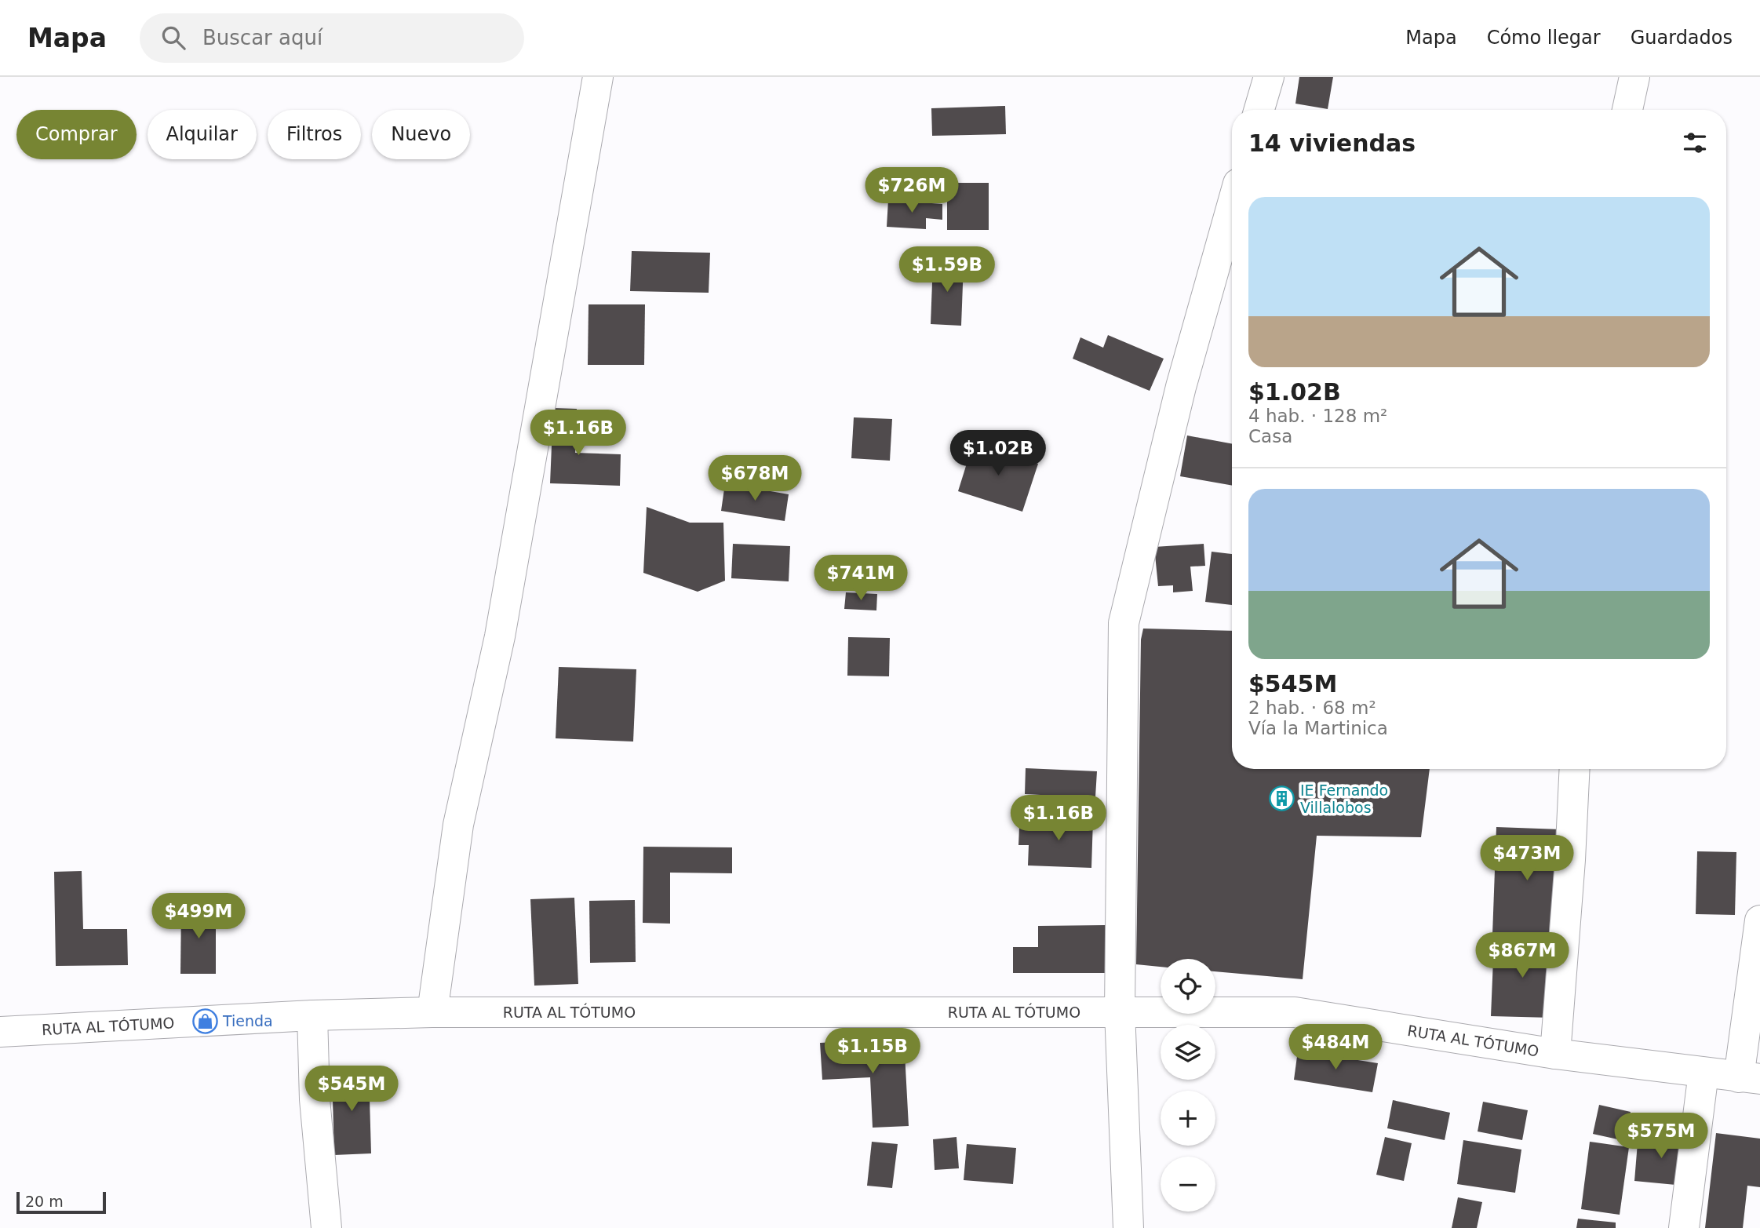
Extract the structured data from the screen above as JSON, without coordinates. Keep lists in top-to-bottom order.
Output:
{
  "streets": {
    "street": ["RUTA AL TÓTUMO"]
  },
  "places": {
    "building": ["IE Fernando Villalobos"],
    "shop": ["Tienda"]
  },
  "scale_bar": "20 m",
  "page": {
    "header": "Mapa",
    "search": "Buscar aquí",
    "nav": ["Mapa", "Cómo llegar", "Guardados"],
    "chip": [
      "Comprar",
      "Alquilar",
      "Filtros",
      "Nuevo"
    ],
    "heading": "14 viviendas",
    "price": [
      "$726M",
      "$1.59B",
      "$1.16B",
      "$1.02B",
      "$678M",
      "$741M",
      "$1.16B",
      "$473M",
      "$499M",
      "$867M",
      "$484M",
      "$1.15B",
      "$545M",
      "$575M"
    ],
    "list": [
      {
        "name": "$1.02B",
        "note": "4 hab. · 128 m² · Casa"
      },
      {
        "name": "$545M",
        "note": "2 hab. · 68 m² · Vía la Martinica"
      }
    ],
    "map_buttons": ["+", "−"],
    "scale": "20 m"
  }
}
